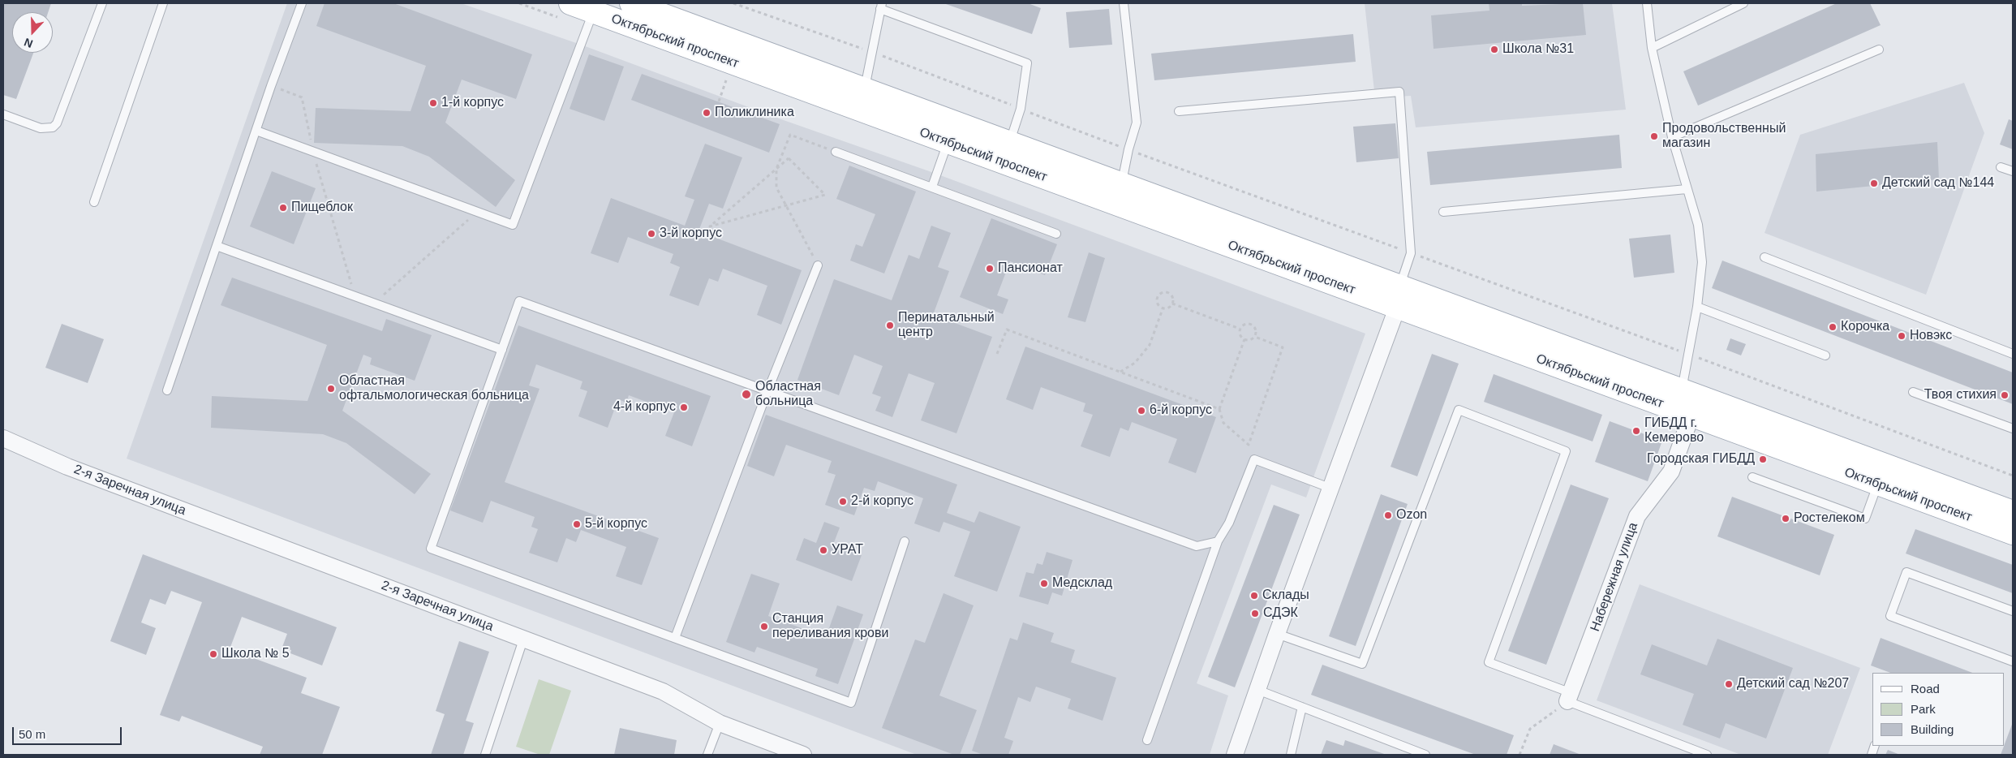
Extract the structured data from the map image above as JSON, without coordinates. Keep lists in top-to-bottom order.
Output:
{
  "streets": {
    "main road": ["Октябрьский проспект"],
    "street": ["2-я Заречная улица", "Набережная улица"]
  },
  "crossings": [
    ["Октябрьский проспект", "Набережная улица"]
  ],
  "places": [
    "Школа №31",
    "1-й корпус",
    "Поликлиника",
    "Продовольственный магазин",
    "Детский сад №144",
    "Пищеблок",
    "3-й корпус",
    "Пансионат",
    "Перинатальный центр",
    "Корочка",
    "Новэкс",
    "Областная офтальмологическая больница",
    "Областная больница",
    "Твоя стихия",
    "4-й корпус",
    "6-й корпус",
    "ГИБДД г. Кемерово",
    "Городская ГИБДД",
    "2-й корпус",
    "Ozon",
    "Ростелеком",
    "5-й корпус",
    "УРАТ",
    "Медсклад",
    "Склады",
    "СДЭК",
    "Станция переливания крови",
    "Школа № 5",
    "Детский сад №207"
  ],
  "legend": ["Road", "Park", "Building"],
  "scale_bar": "50 m",
  "north": "bottom"
}
